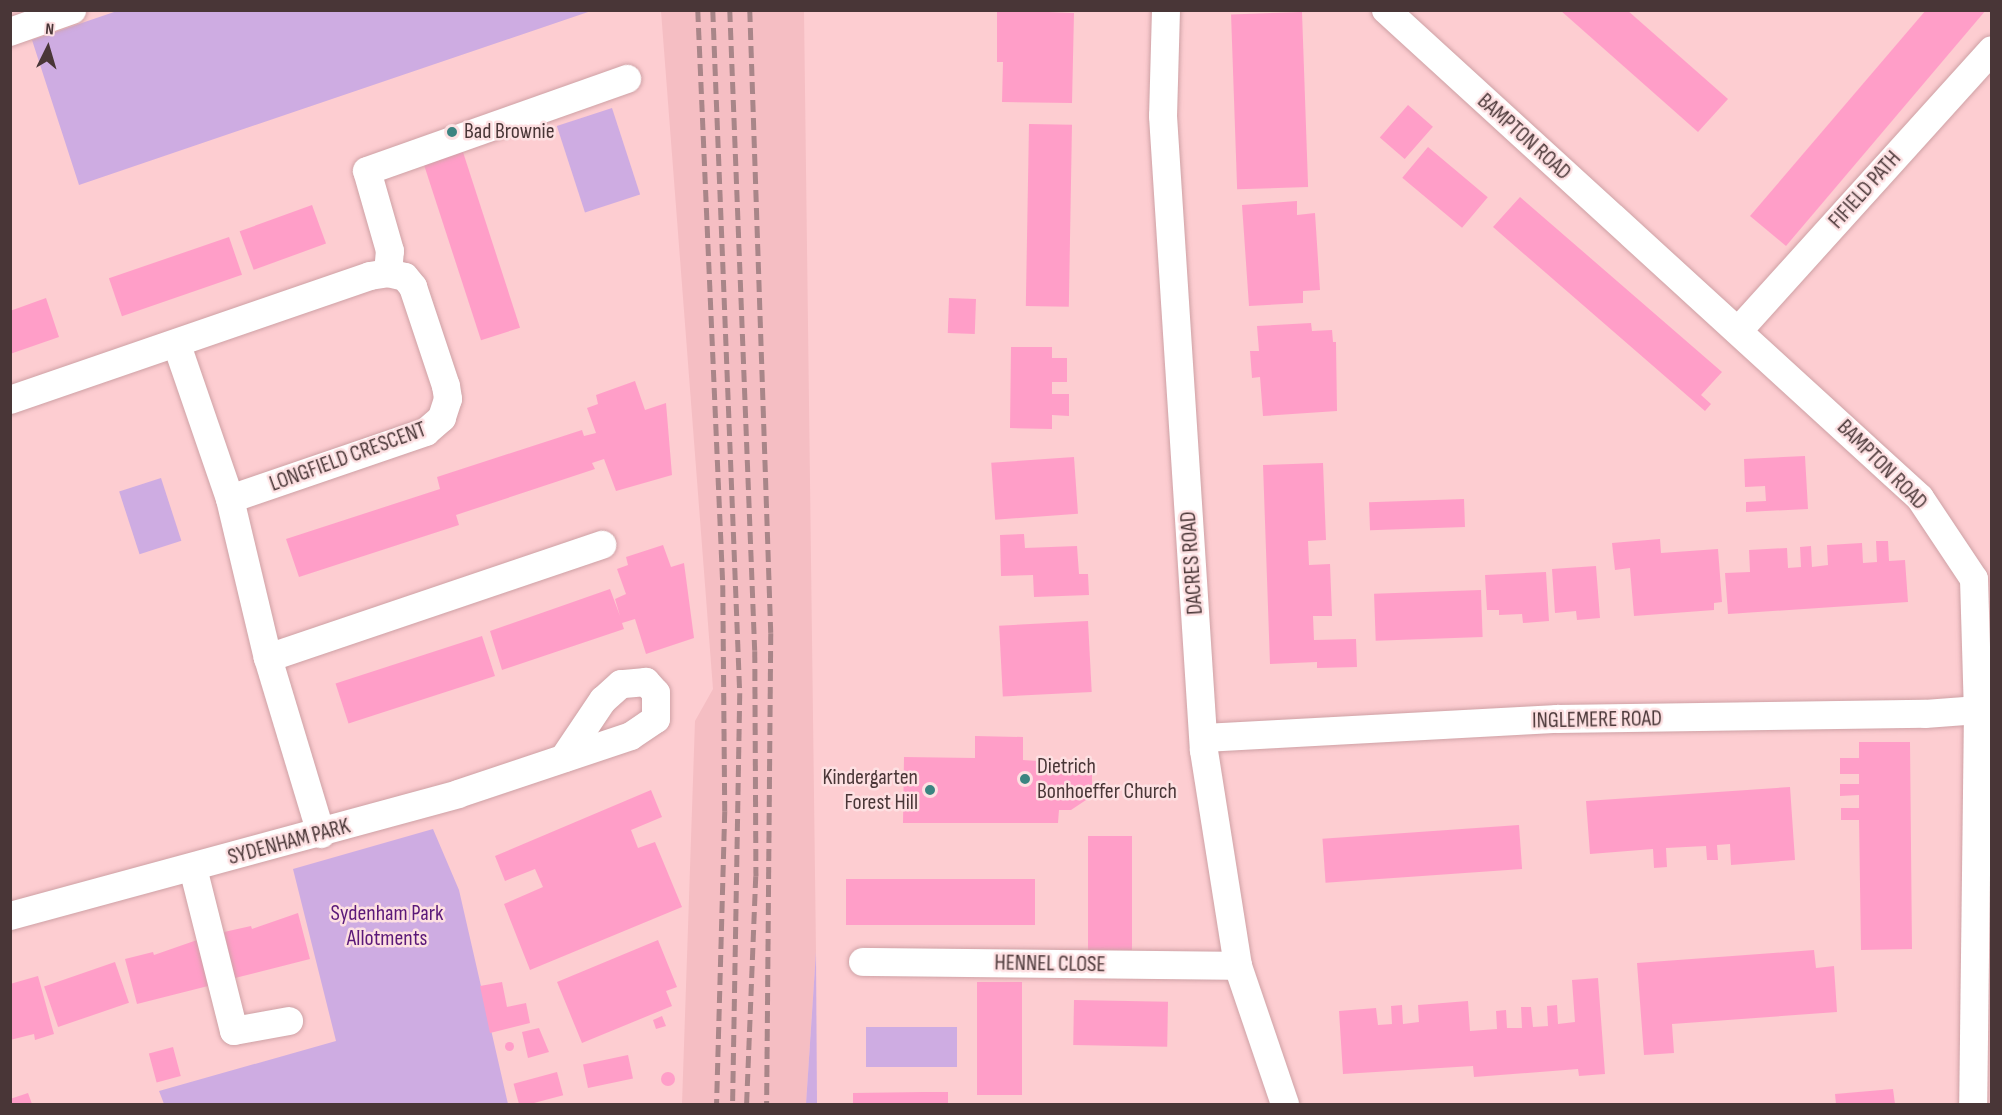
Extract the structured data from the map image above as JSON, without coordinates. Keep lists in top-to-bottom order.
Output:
{
  "streets": {
    "street": [
      "BAMPTON ROAD",
      "FIFIELD PATH",
      "LONGFIELD CRESCENT",
      "DACRES ROAD",
      "INGLEMERE ROAD",
      "SYDENHAM PARK",
      "HENNEL CLOSE"
    ]
  },
  "crossings": [
    ["BAMPTON ROAD", "FIFIELD PATH"],
    ["BAMPTON ROAD", "INGLEMERE ROAD"],
    ["DACRES ROAD", "INGLEMERE ROAD"],
    ["DACRES ROAD", "HENNEL CLOSE"]
  ],
  "parks": ["Sydenham Park Allotments"],
  "places": ["Bad Brownie", "Dietrich Bonhoeffer Church", "Kindergarten Forest Hill"],
  "north": "top"
}
